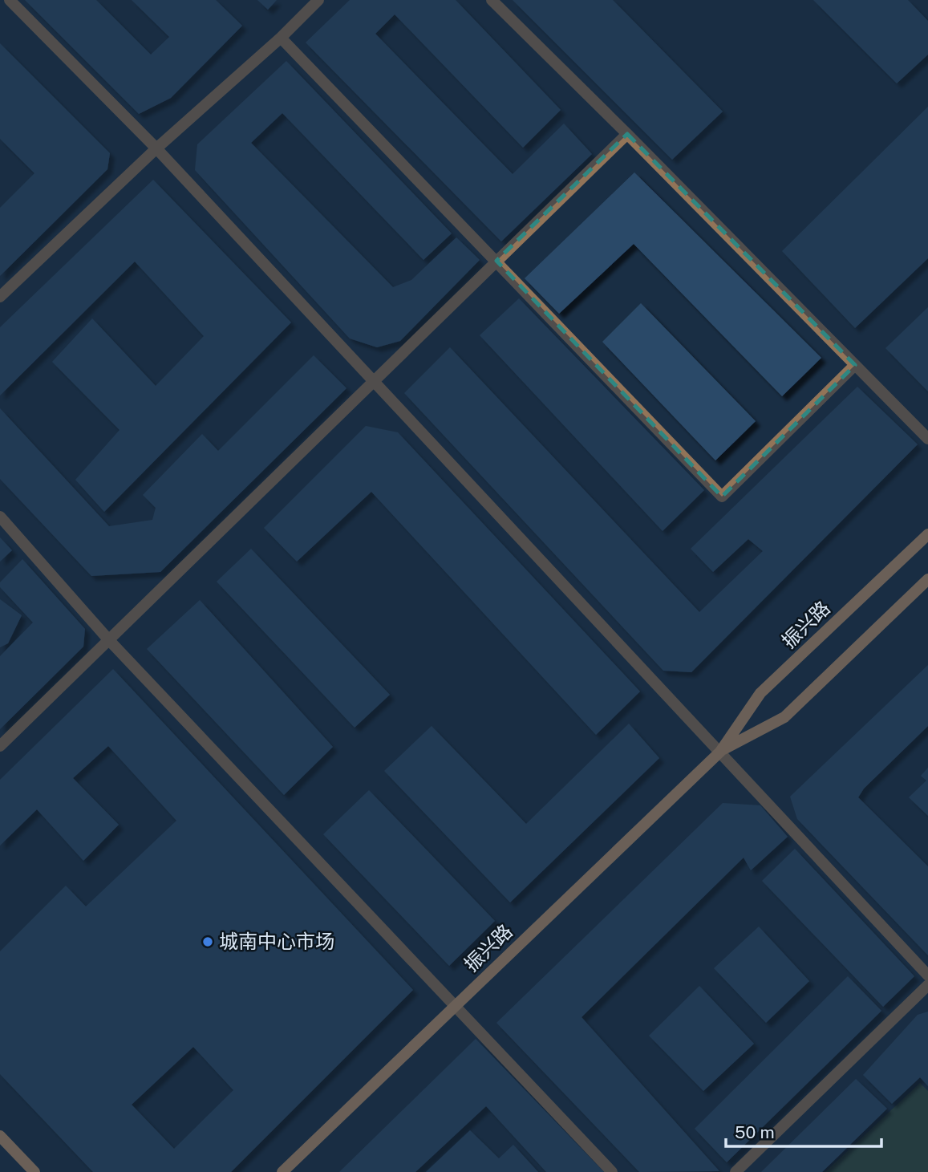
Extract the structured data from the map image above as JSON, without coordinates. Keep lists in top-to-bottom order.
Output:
{
  "streets": {
    "main road": ["振兴路"]
  },
  "places": ["城南中心市场"],
  "scale_bar": "50 m"
}
